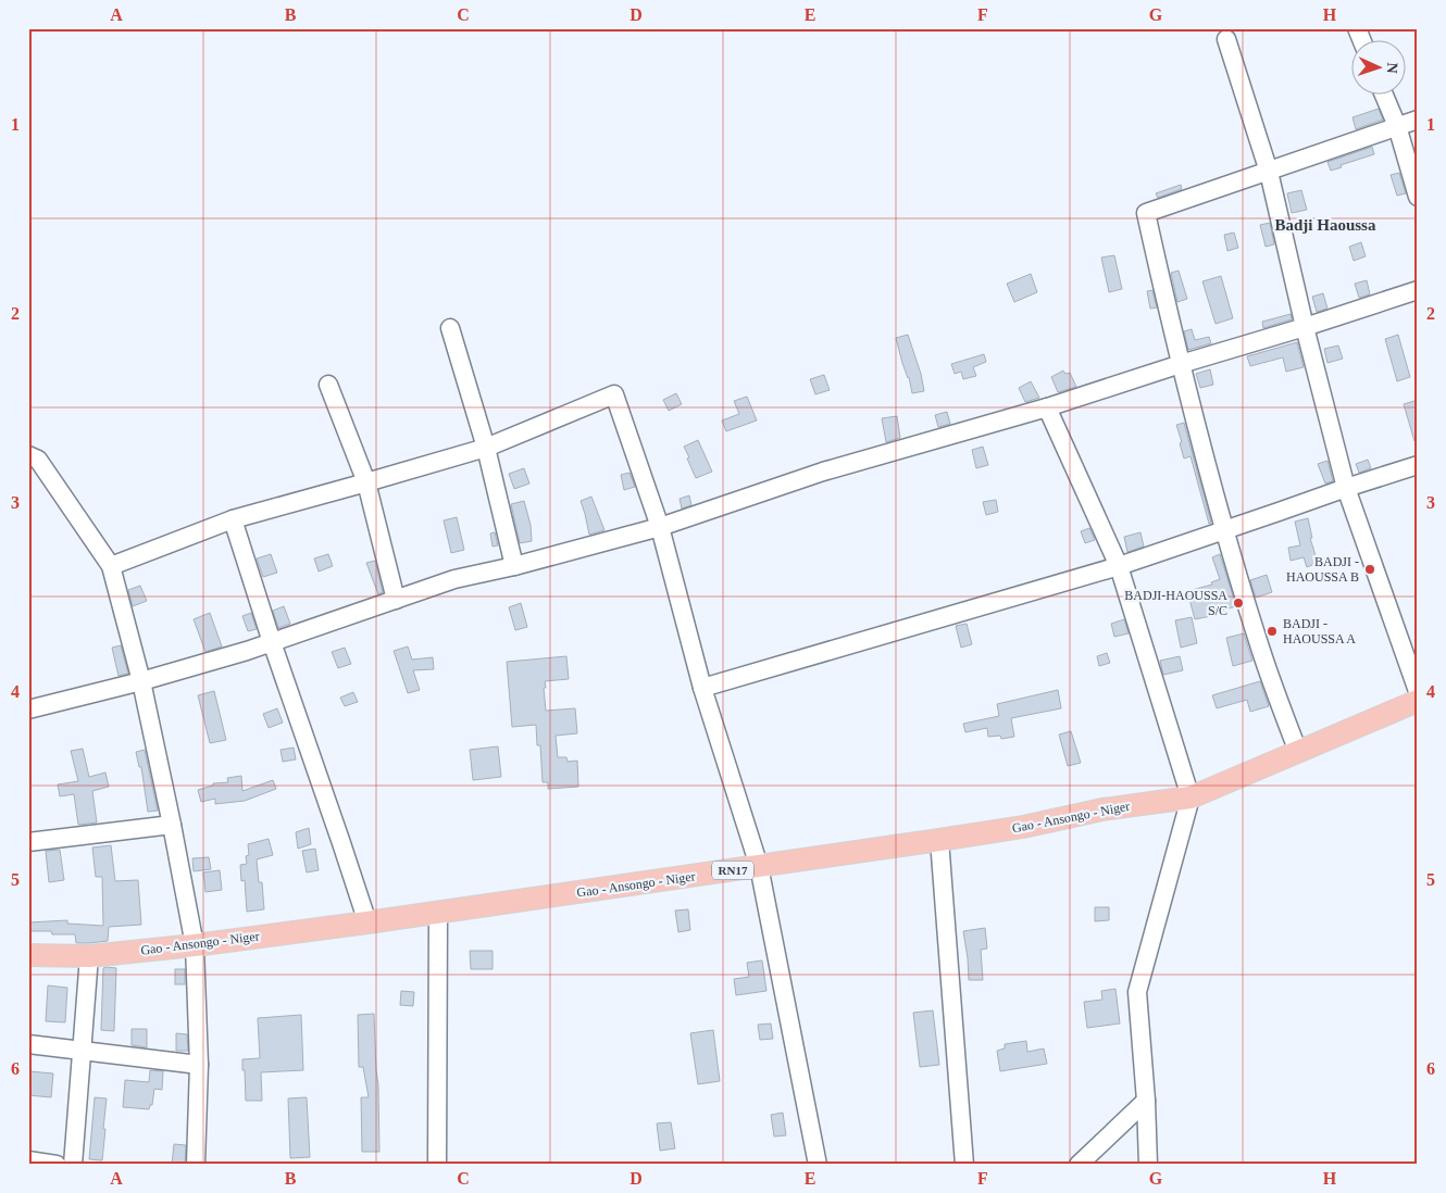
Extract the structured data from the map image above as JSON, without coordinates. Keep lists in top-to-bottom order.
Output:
{
  "streets": {
    "main road": ["Gao - Ansongo - Niger", "RN17"]
  },
  "districts": ["Badji Haoussa"],
  "places": ["BADJI - HAOUSSA B", "BADJI-HAOUSSA S/C", "BADJI - HAOUSSA A"],
  "north": "right",
  "grid": {
    "columns": [
      "A",
      "B",
      "C",
      "D",
      "E",
      "F",
      "G",
      "H"
    ],
    "rows": [
      "1",
      "2",
      "3",
      "4",
      "5",
      "6"
    ]
  }
}
